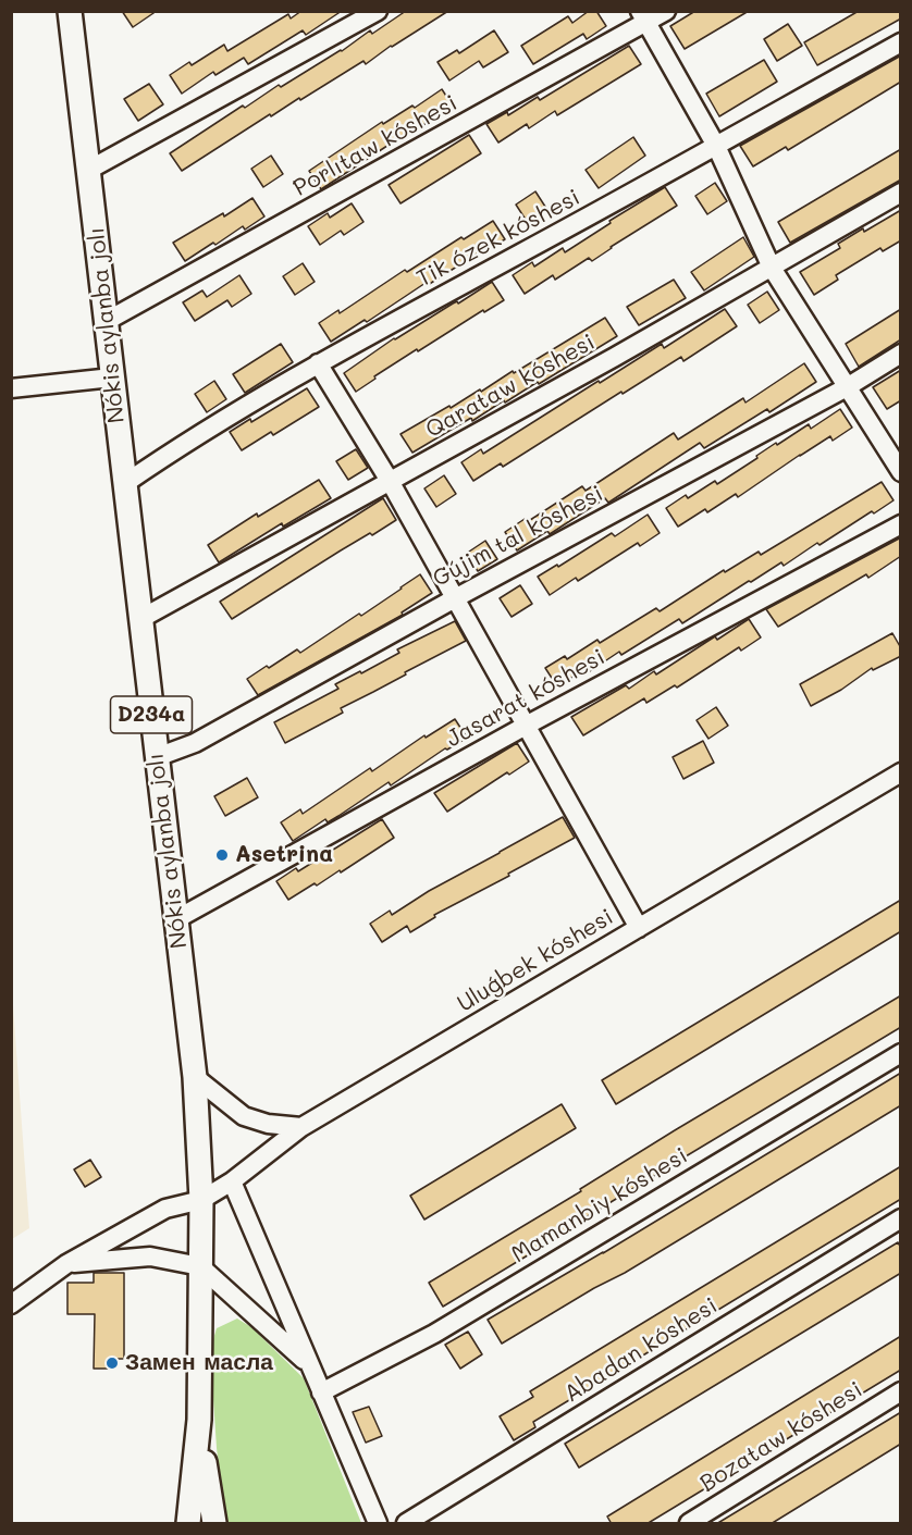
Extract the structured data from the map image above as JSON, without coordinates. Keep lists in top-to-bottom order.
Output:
{
  "streets": {
    "main road": ["Nókis aylanba jolı", "D234a"],
    "street": [
      "Porlıtaw kóshesi",
      "Tik ózek kóshesi",
      "Qarataw kóshesi",
      "Gújim tal kóshesi",
      "Jasarat kóshesi",
      "Uluǵbek kóshesi",
      "Mamanbiy kóshesi",
      "Abadan kóshesi",
      "Bozataw kóshesi"
    ]
  },
  "crossings": [
    ["Porlıtaw kóshesi", "Nókis aylanba jolı"],
    ["Tik ózek kóshesi", "Nókis aylanba jolı"],
    ["Nókis aylanba jolı", "Qarataw kóshesi"],
    ["Nókis aylanba jolı", "Gújim tal kóshesi"],
    ["Nókis aylanba jolı", "Jasarat kóshesi"],
    ["Nókis aylanba jolı", "Uluǵbek kóshesi"]
  ],
  "places": ["Asetrina", "Замен масла"]
}
